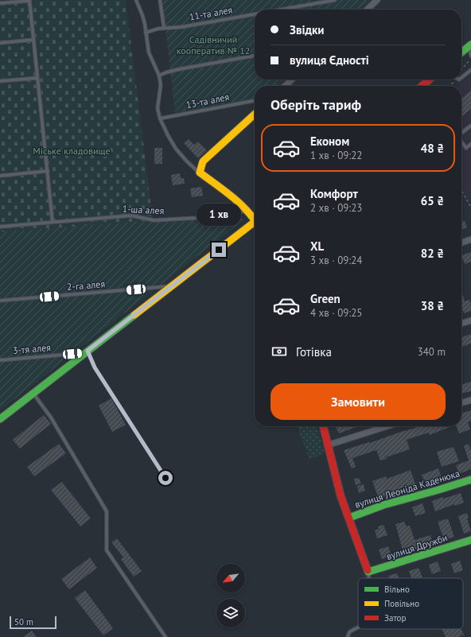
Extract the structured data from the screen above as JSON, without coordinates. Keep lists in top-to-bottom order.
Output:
{
  "streets": {
    "street": ["вулиця Леоніда Каденюка", "вулиця Дружби"],
    "lane": [
      "11-та алея",
      "13-та алея",
      "1-ша алея",
      "2-га алея",
      "3-тя алея"
    ]
  },
  "parks": ["Садівничий кооператив № 12", "Міське кладовище"],
  "legend": ["Вільно", "Повільно", "Затор"],
  "scale_bar": "50 m",
  "north": "bottom left",
  "page": {
    "banner": ["Звідки", "вулиця Єдності"],
    "heading": "Оберіть тариф",
    "list": [
      {
        "name": "Економ",
        "note": "1 хв · 09:22",
        "value": "48 ₴"
      },
      {
        "name": "Комфорт",
        "note": "2 хв · 09:23",
        "value": "65 ₴"
      },
      {
        "name": "XL",
        "note": "3 хв · 09:24",
        "value": "82 ₴"
      },
      {
        "name": "Green",
        "note": "4 хв · 09:25",
        "value": "38 ₴"
      }
    ],
    "bubble": "1 хв",
    "pay": ["Готівка", "340 m"],
    "buttons": "Замовити",
    "scale": "50 m"
  }
}
